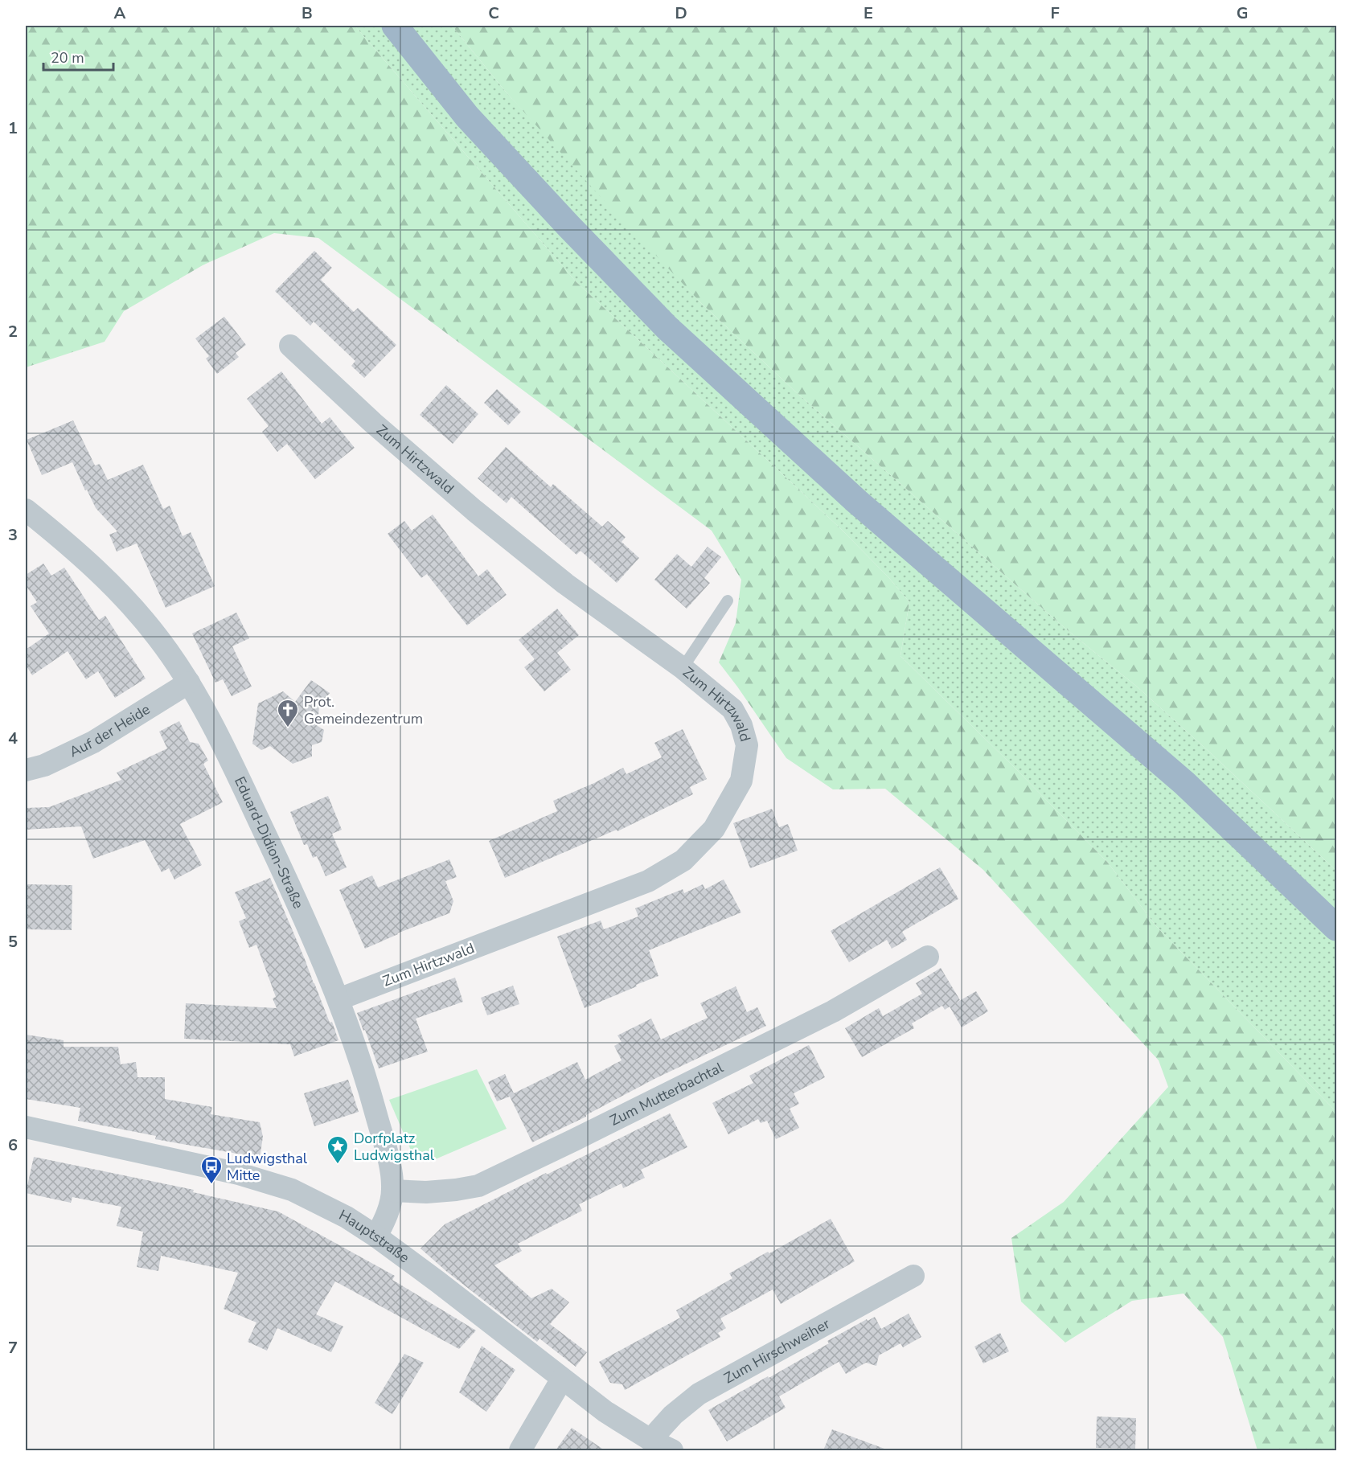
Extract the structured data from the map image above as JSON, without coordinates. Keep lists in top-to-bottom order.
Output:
{
  "streets": {
    "street": [
      "Zum Hirtzwald",
      "Auf der Heide",
      "Eduard-Didion-Straße",
      "Zum Mutterbachtal",
      "Hauptstraße",
      "Zum Hirschweiher"
    ]
  },
  "crossings": [
    ["Zum Hirtzwald", "Eduard-Didion-Straße"],
    ["Auf der Heide", "Eduard-Didion-Straße"],
    ["Eduard-Didion-Straße", "Zum Mutterbachtal"],
    ["Eduard-Didion-Straße", "Hauptstraße"],
    ["Hauptstraße", "Zum Hirschweiher"]
  ],
  "places": {
    "church": ["Prot. Gemeindezentrum"],
    "place": ["Dorfplatz Ludwigsthal"],
    "bus stop": ["Ludwigsthal Mitte"]
  },
  "scale_bar": "20 m",
  "grid": {
    "columns": [
      "A",
      "B",
      "C",
      "D",
      "E",
      "F",
      "G"
    ],
    "rows": [
      "1",
      "2",
      "3",
      "4",
      "5",
      "6",
      "7"
    ]
  }
}
